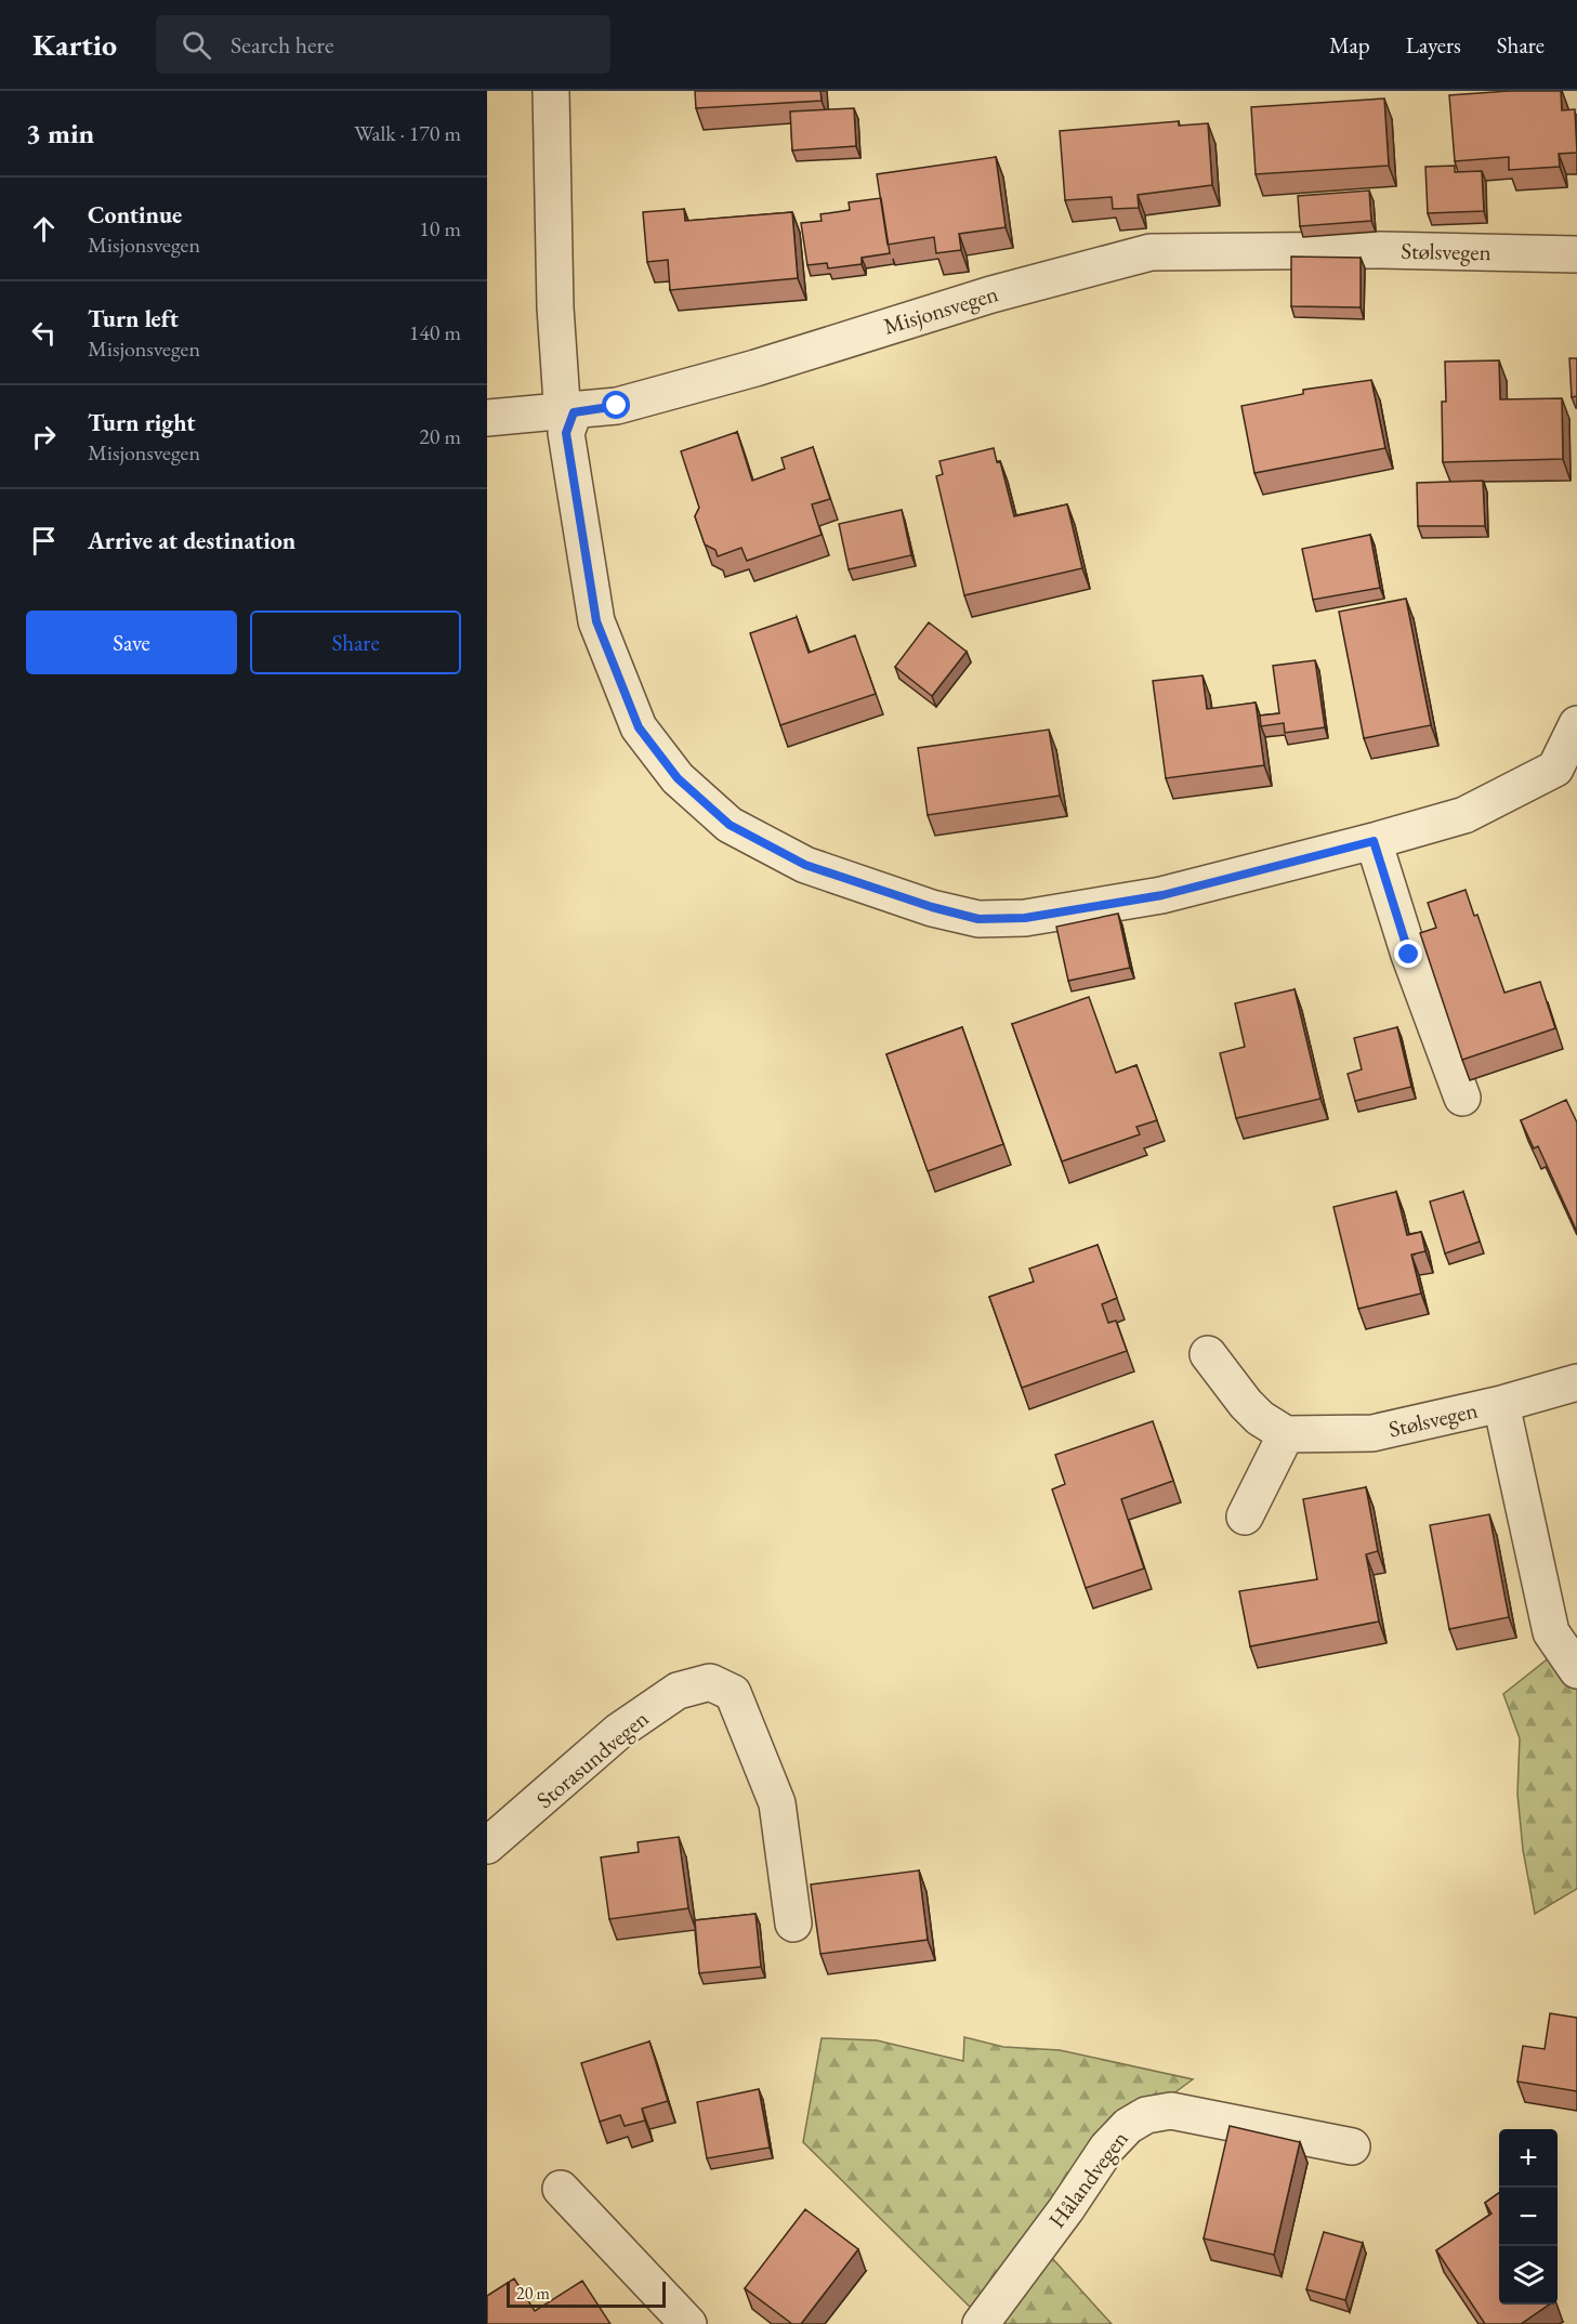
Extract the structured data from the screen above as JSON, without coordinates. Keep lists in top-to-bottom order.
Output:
{
  "streets": {
    "street": [
      "Stølsvegen",
      "Misjonsvegen",
      "Storasundvegen",
      "Hålandvegen"
    ]
  },
  "crossings": [
    ["Stølsvegen", "Misjonsvegen"]
  ],
  "scale_bar": "20 m",
  "page": {
    "header": "Kartio",
    "search": "Search here",
    "nav": ["Map", "Layers", "Share"],
    "heading": ["3 min", "Walk · 170 m"],
    "list": [
      ["Continue", "Misjonsvegen", "10 m"],
      ["Turn left", "Misjonsvegen", "140 m"],
      ["Turn right", "Misjonsvegen", "20 m"],
      "Arrive at destination"
    ],
    "buttons": ["Save", "Share"],
    "map_buttons": ["+", "−"],
    "scale": "20 m"
  }
}
